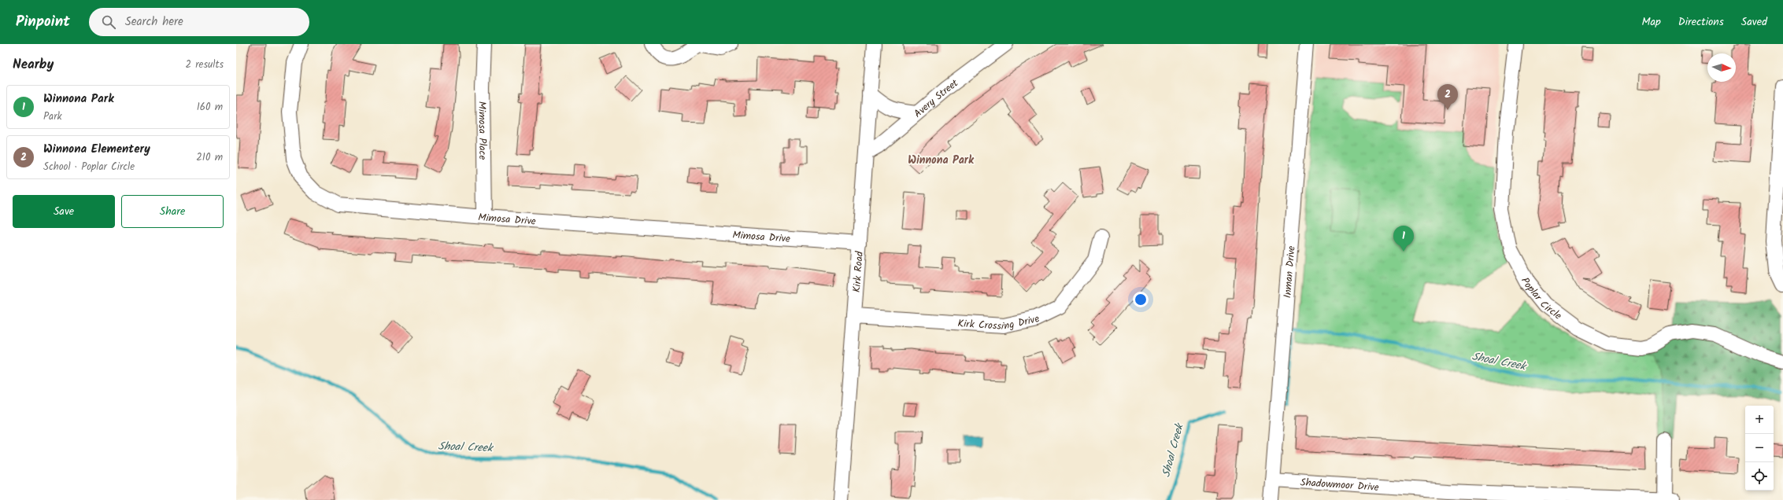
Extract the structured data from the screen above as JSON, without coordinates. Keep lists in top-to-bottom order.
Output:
{
  "streets": {
    "street": [
      "Avery Street",
      "Mimosa Place",
      "Mimosa Drive",
      "Kirk Road",
      "Inman Drive",
      "Poplar Circle",
      "Kirk Crossing Drive",
      "Shadowmoor Drive"
    ]
  },
  "crossings": [
    ["Avery Street", "Kirk Road"],
    ["Mimosa Place", "Mimosa Drive"],
    ["Mimosa Drive", "Kirk Road"],
    ["Kirk Road", "Kirk Crossing Drive"],
    ["Inman Drive", "Shadowmoor Drive"]
  ],
  "districts": ["Winnona Park"],
  "water": ["Shoal Creek"],
  "north": "right",
  "page": {
    "header": "Pinpoint",
    "search": "Search here",
    "nav": ["Map", "Directions", "Saved"],
    "heading": ["Nearby", "2 results"],
    "pins": ["2", "1"],
    "list": [
      {
        "mark": "1",
        "name": "Winnona Park",
        "note": "Park",
        "value": "160 m"
      },
      {
        "mark": "2",
        "name": "Winnona Elementery",
        "note": "School · Poplar Circle",
        "value": "210 m"
      }
    ],
    "buttons": ["Save", "Share"],
    "map_buttons": ["+", "−"]
  }
}
